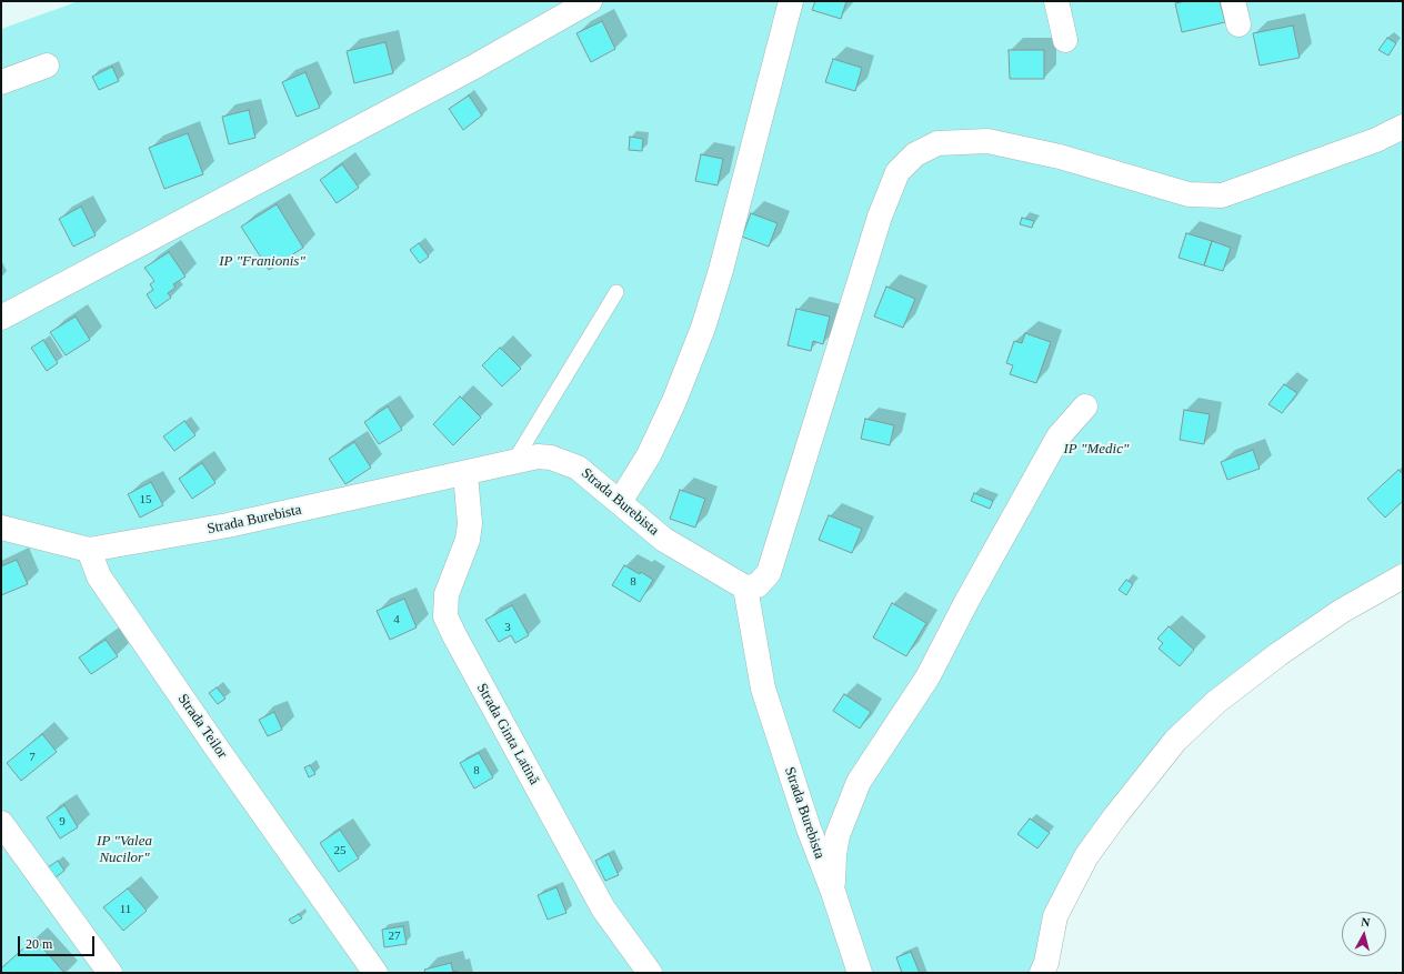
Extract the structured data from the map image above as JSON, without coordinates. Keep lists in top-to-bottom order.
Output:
{
  "streets": {
    "street": ["Strada Burebista", "Strada Teilor", "Strada Ginta Latină"]
  },
  "crossings": [
    ["Strada Burebista", "Strada Teilor"],
    ["Strada Burebista", "Strada Ginta Latină"]
  ],
  "parks": ["IP \"Franionis\"", "IP \"Medic\"", "IP \"Valea Nucilor\""],
  "house_numbers": [
    "15",
    "8",
    "4",
    "3",
    "7",
    "8",
    "9",
    "25",
    "11",
    "27"
  ],
  "scale_bar": "20 m",
  "north": "top"
}
